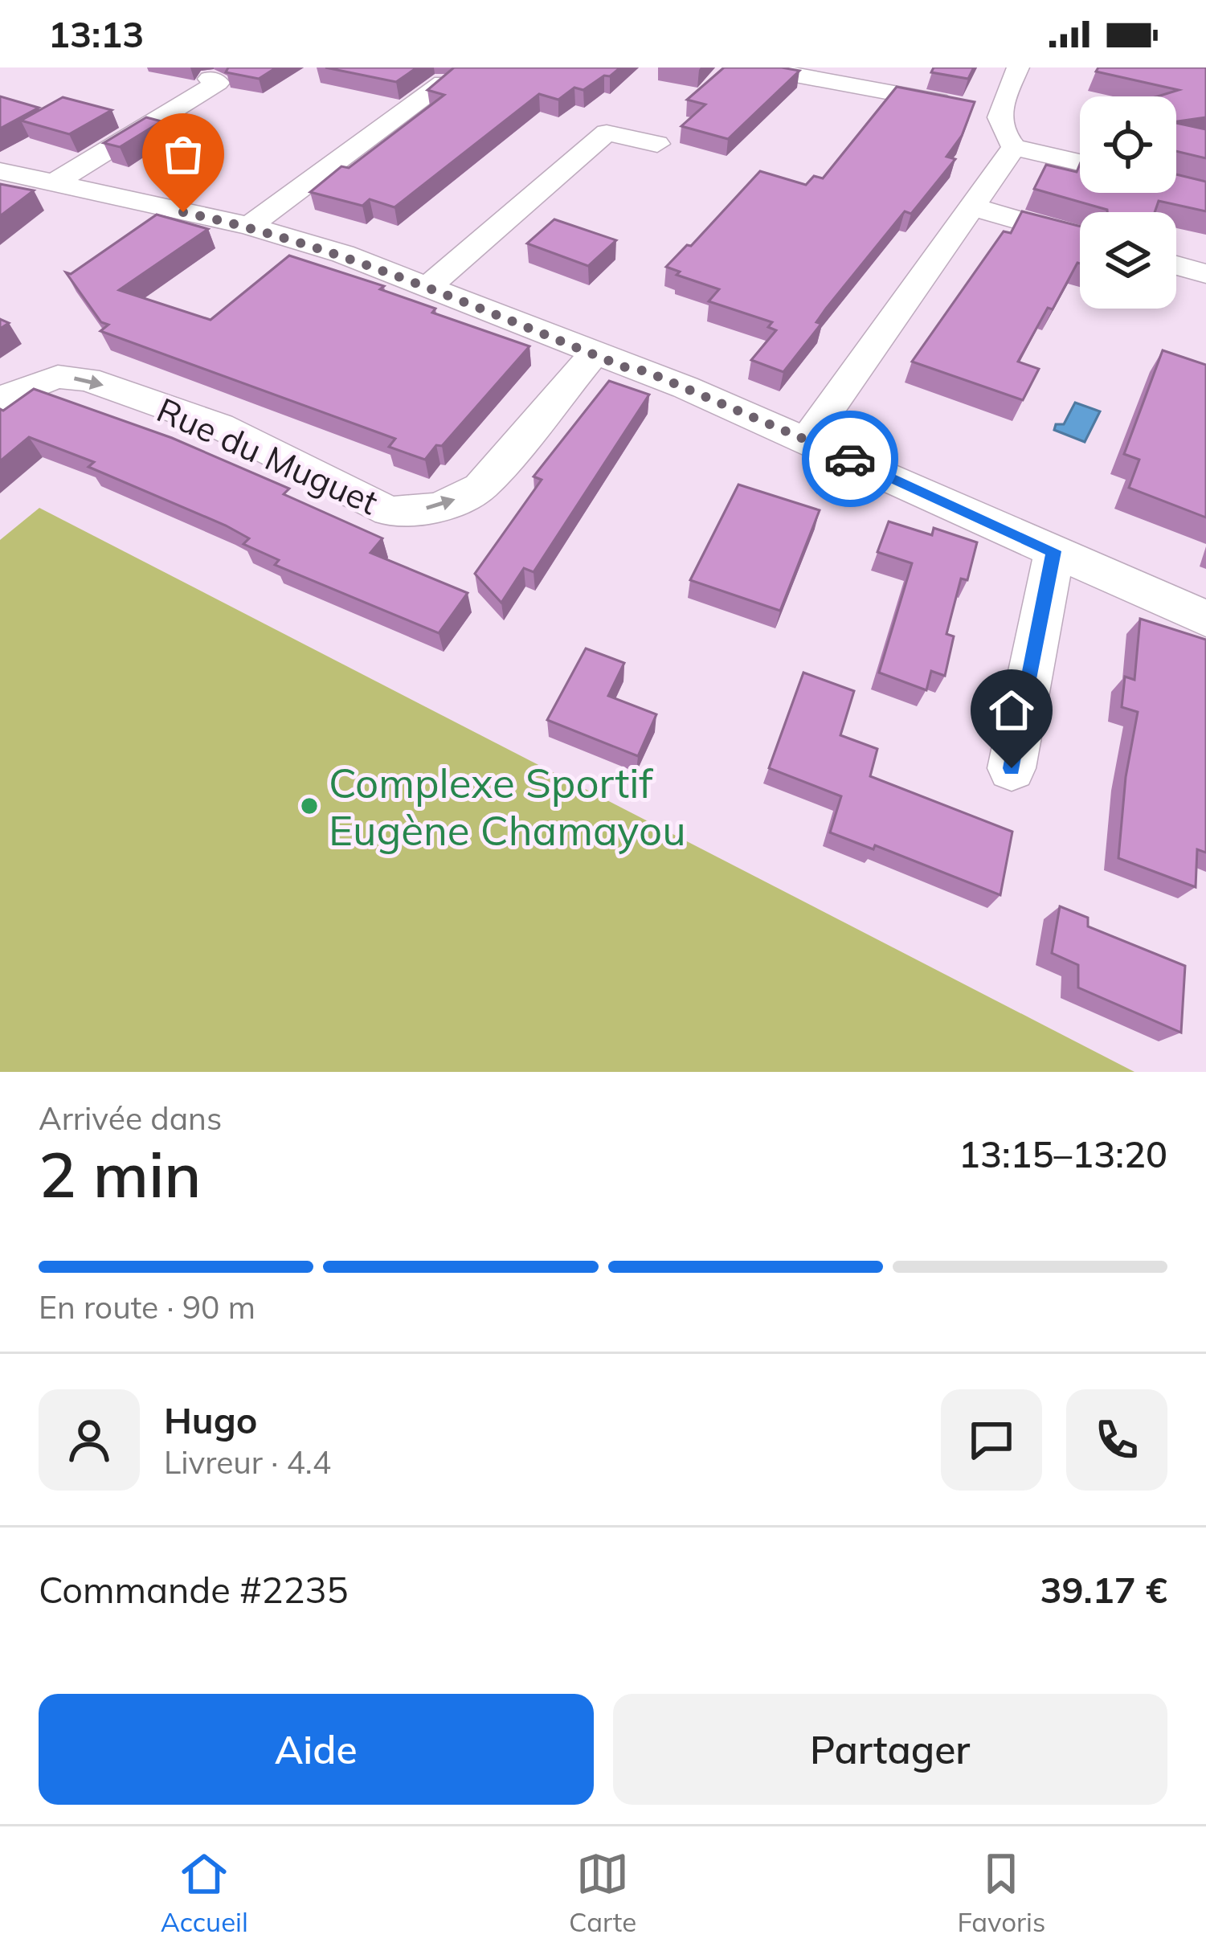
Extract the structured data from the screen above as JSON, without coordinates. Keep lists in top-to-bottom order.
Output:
{
  "streets": {
    "street": ["Rue du Muguet"]
  },
  "places": ["Complexe Sportif Eugène Chamayou"],
  "page": {
    "status": "13:13",
    "heading": ["2 min", "Arrivée dans", "13:15–13:20"],
    "panel": [
      "Hugo",
      "Livreur · 4.4",
      "Commande #2235",
      "39.17 €"
    ],
    "bar": "En route · 90 m",
    "buttons": ["Aide", "Partager"],
    "tabs": ["Accueil", "Carte", "Favoris"]
  }
}
